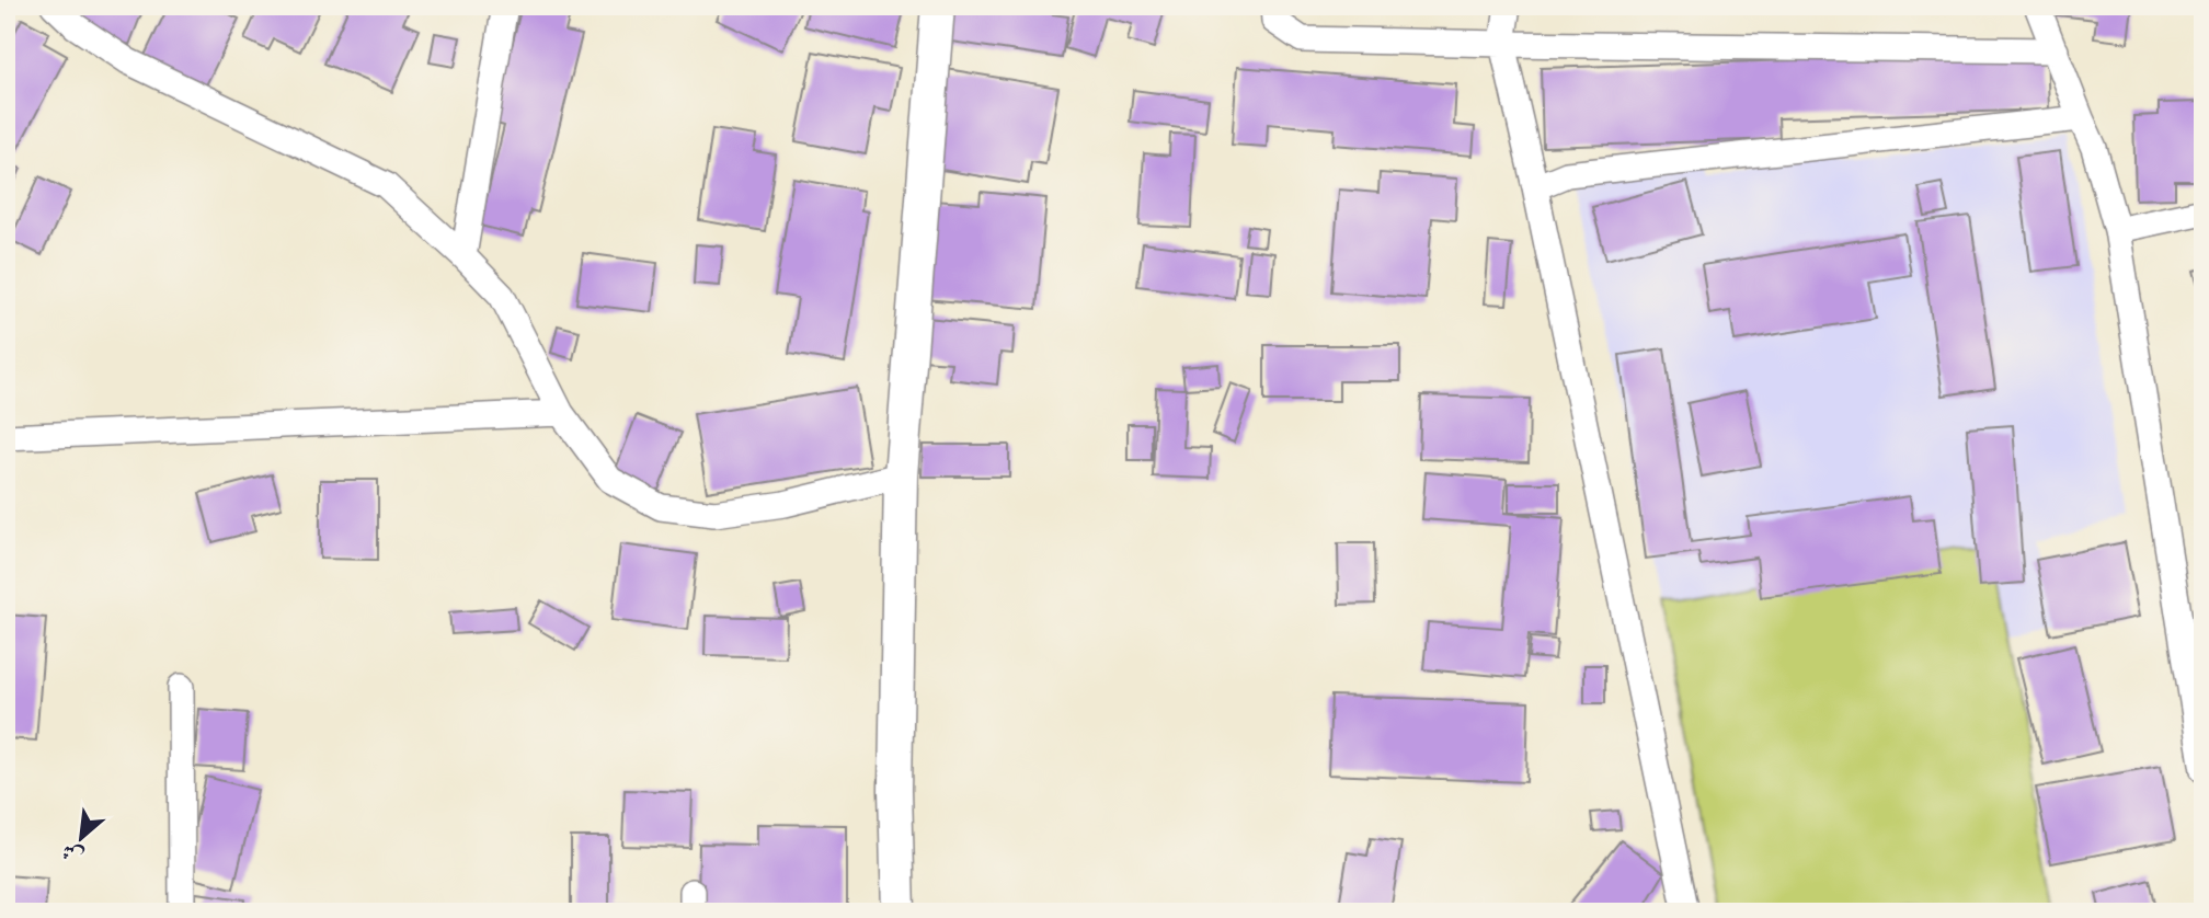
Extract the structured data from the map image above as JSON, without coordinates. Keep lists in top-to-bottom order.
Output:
{
  "north": "bottom left"
}
